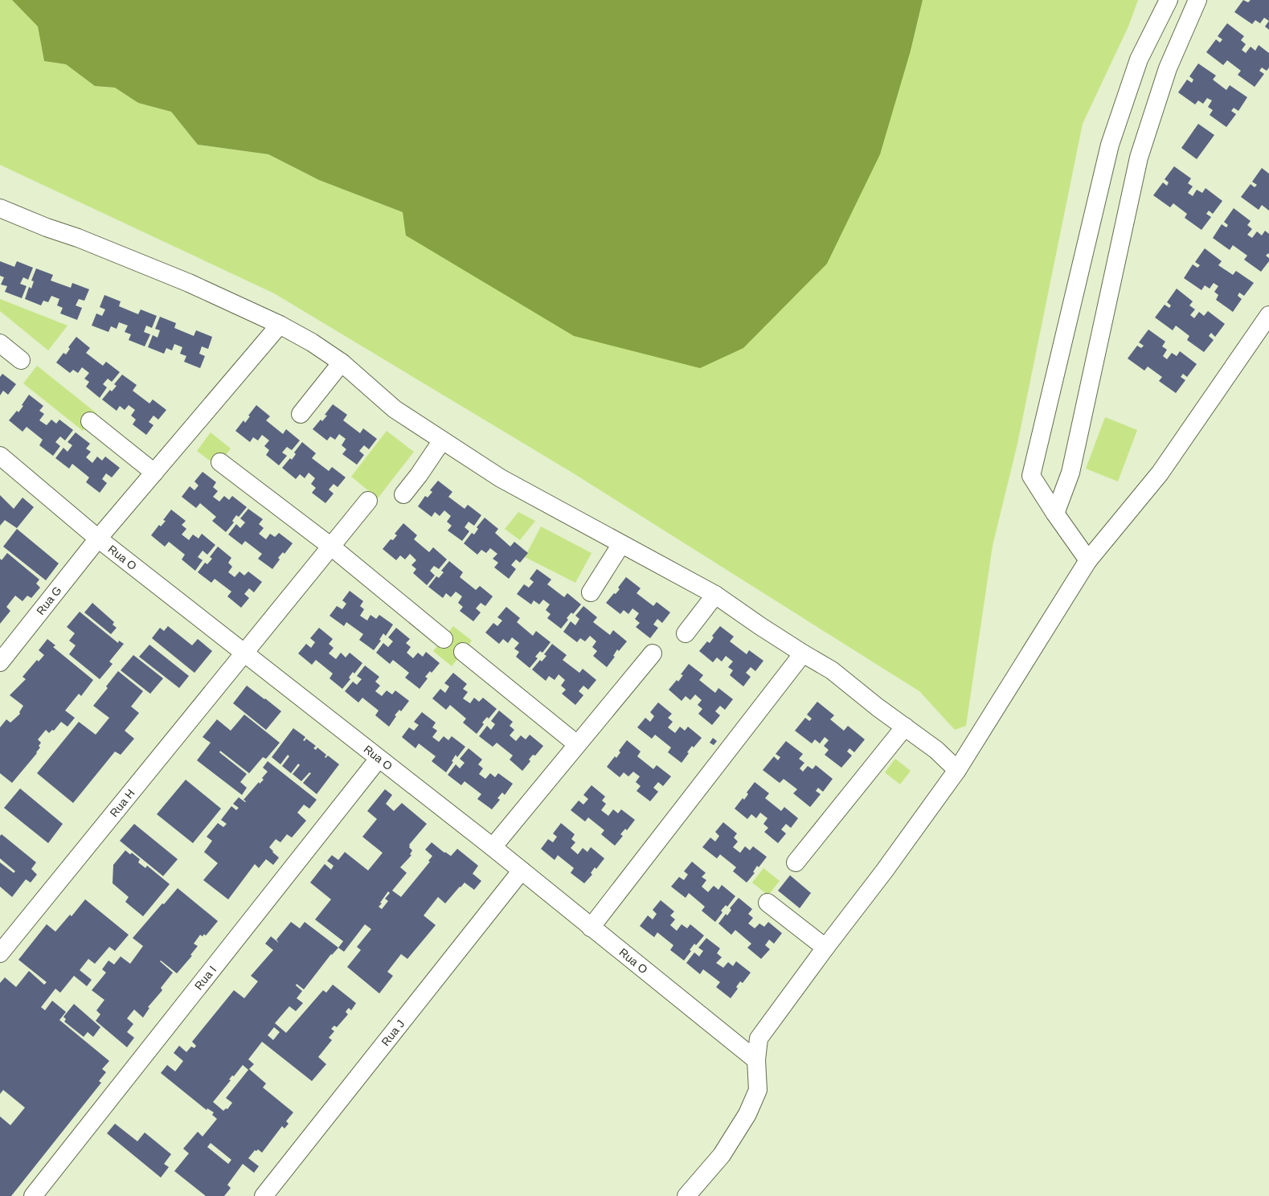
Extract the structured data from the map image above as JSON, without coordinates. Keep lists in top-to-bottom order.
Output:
{
  "streets": {
    "street": [
      "Rua O",
      "Rua G",
      "Rua H",
      "Rua I",
      "Rua J"
    ]
  },
  "crossings": [
    ["Rua O", "Rua G"],
    ["Rua O", "Rua H"],
    ["Rua O", "Rua I"],
    ["Rua O", "Rua J"]
  ]
}
